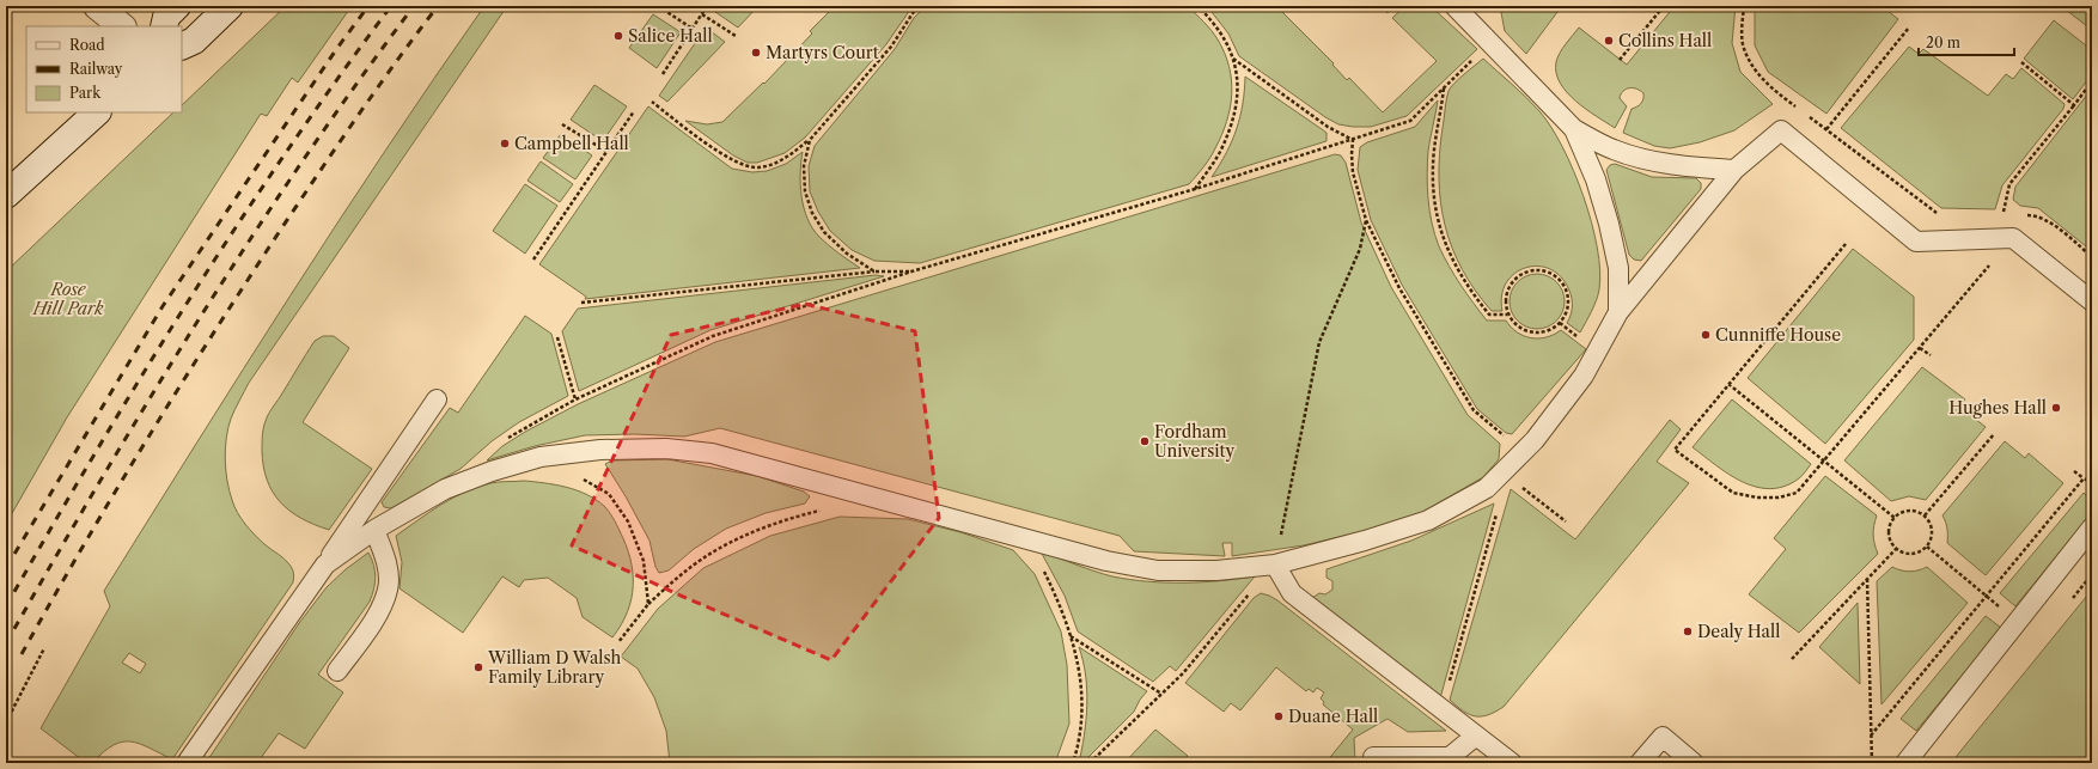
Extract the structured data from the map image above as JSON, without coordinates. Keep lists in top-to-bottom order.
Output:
{
  "parks": ["Rose Hill Park"],
  "places": [
    "Salice Hall",
    "Collins Hall",
    "Martyrs Court",
    "Campbell Hall",
    "Cunniffe House",
    "Hughes Hall",
    "Fordham University",
    "Dealy Hall",
    "William D Walsh Family Library",
    "Duane Hall"
  ],
  "legend": ["Road", "Railway", "Park"],
  "scale_bar": "20 m"
}
